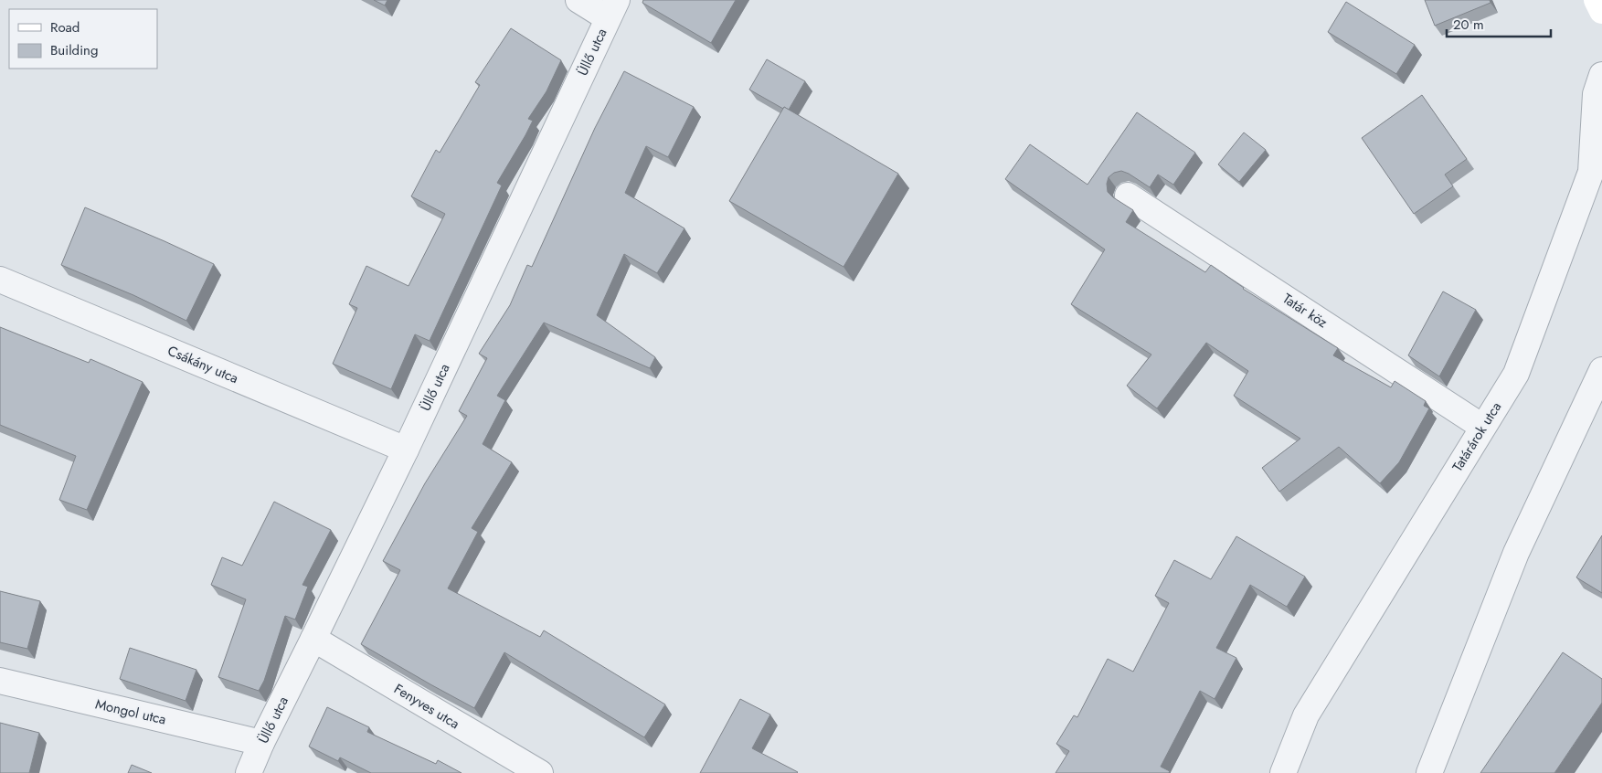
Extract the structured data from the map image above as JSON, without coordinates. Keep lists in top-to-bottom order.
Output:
{
  "streets": {
    "street": [
      "Üllő utca",
      "Tatár köz",
      "Csákány utca",
      "Tatárárok utca",
      "Fenyves utca",
      "Mongol utca"
    ]
  },
  "crossings": [
    ["Üllő utca", "Csákány utca"],
    ["Üllő utca", "Fenyves utca"],
    ["Üllő utca", "Mongol utca"],
    ["Tatár köz", "Tatárárok utca"]
  ],
  "legend": ["Road", "Building"],
  "scale_bar": "20 m"
}
